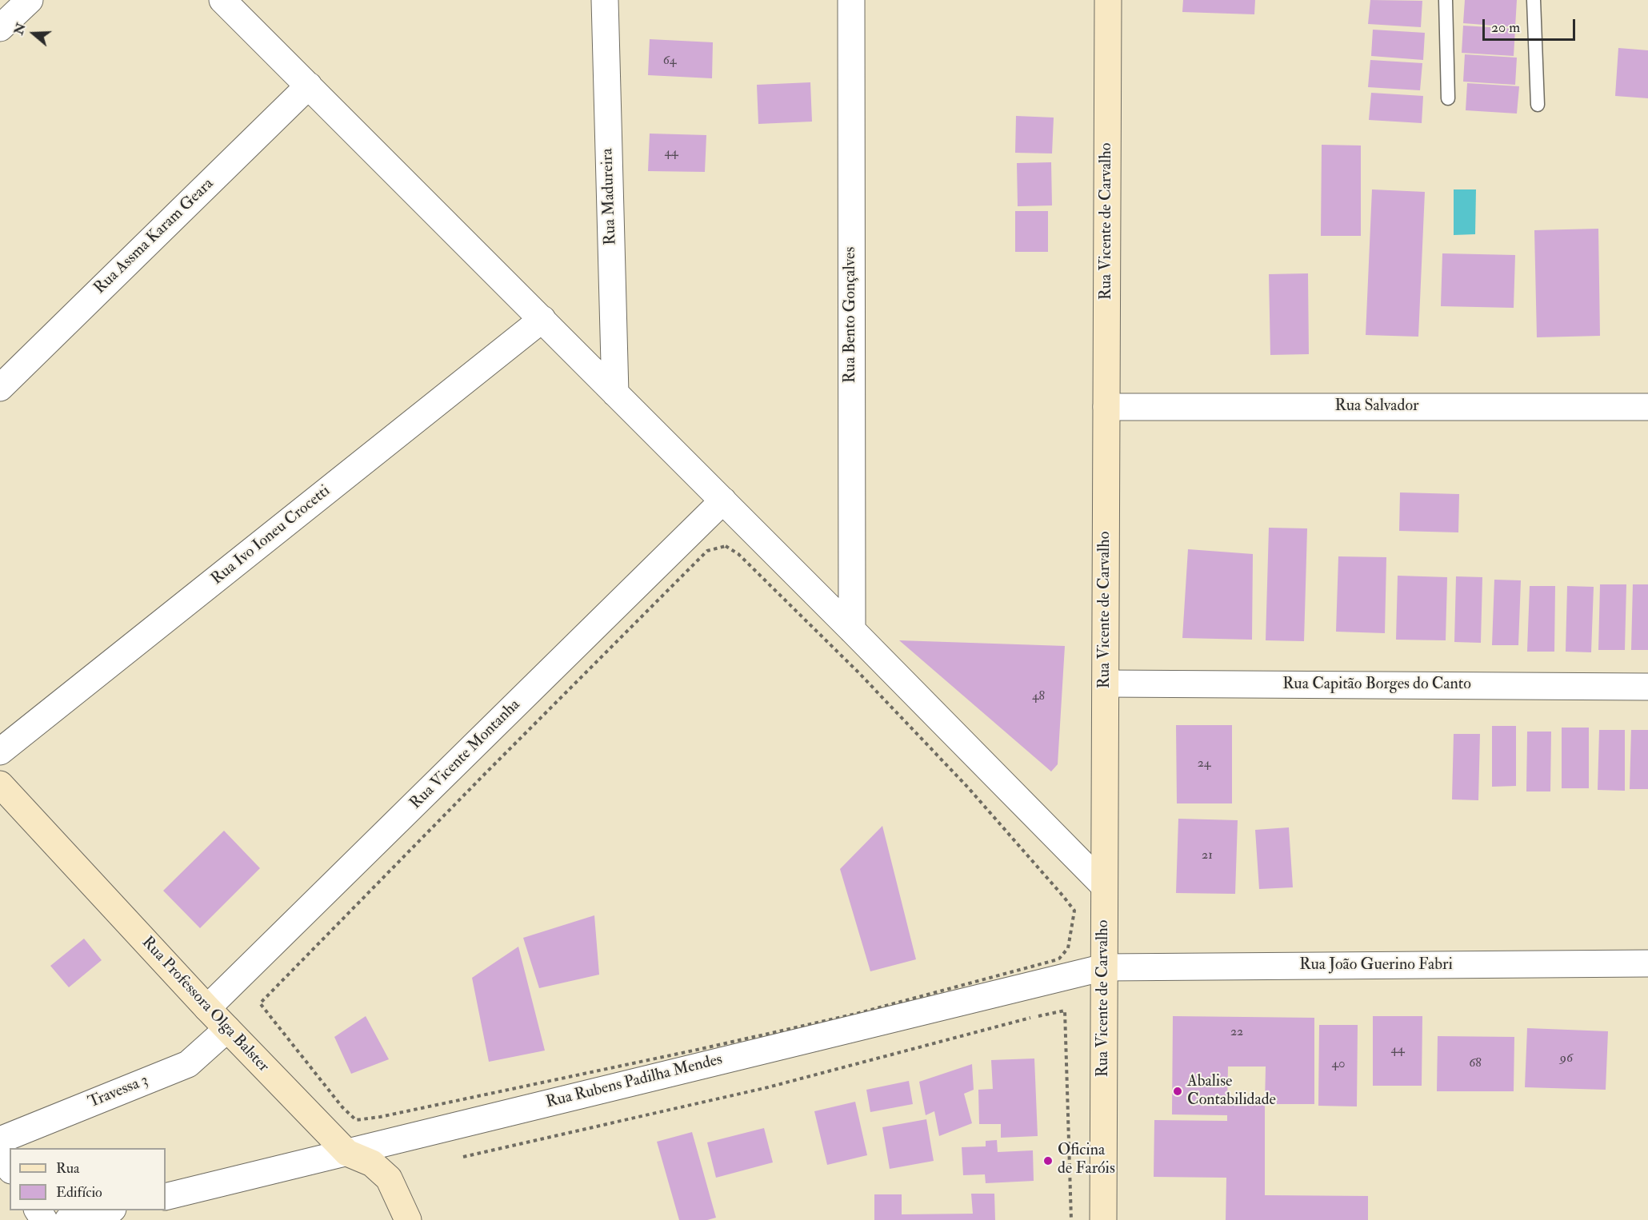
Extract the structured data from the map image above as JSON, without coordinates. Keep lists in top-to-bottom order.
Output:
{
  "streets": {
    "main road": ["Rua Vicente de Carvalho", "Rua Professora Olga Balster"],
    "street": [
      "Rua Madureira",
      "Rua Assma Karam Geara",
      "Rua Bento Gonçalves",
      "Rua Salvador",
      "Rua Ivo Ioneu Crocetti",
      "Rua Capitão Borges do Canto",
      "Rua Vicente Montanha",
      "Rua João Guerino Fabri",
      "Rua Rubens Padilha Mendes",
      "Travessa 3"
    ]
  },
  "crossings": [
    ["Rua Vicente de Carvalho", "Rua Salvador"],
    ["Rua Vicente de Carvalho", "Rua Capitão Borges do Canto"],
    ["Rua Vicente de Carvalho", "Rua João Guerino Fabri"],
    ["Rua Vicente de Carvalho", "Rua Rubens Padilha Mendes"],
    ["Rua Vicente Montanha", "Rua Professora Olga Balster"],
    ["Rua João Guerino Fabri", "Rua Rubens Padilha Mendes"],
    ["Rua Professora Olga Balster", "Rua Rubens Padilha Mendes"],
    ["Rua Professora Olga Balster", "Travessa 3"]
  ],
  "places": ["Abalise Contabilidade", "Oficina de Faróis"],
  "house_numbers": [
    "64",
    "44",
    "48",
    "24",
    "21",
    "22",
    "44",
    "96",
    "68",
    "40"
  ],
  "legend": ["Rua", "Edifício"],
  "scale_bar": "20 m",
  "north": "left"
}
